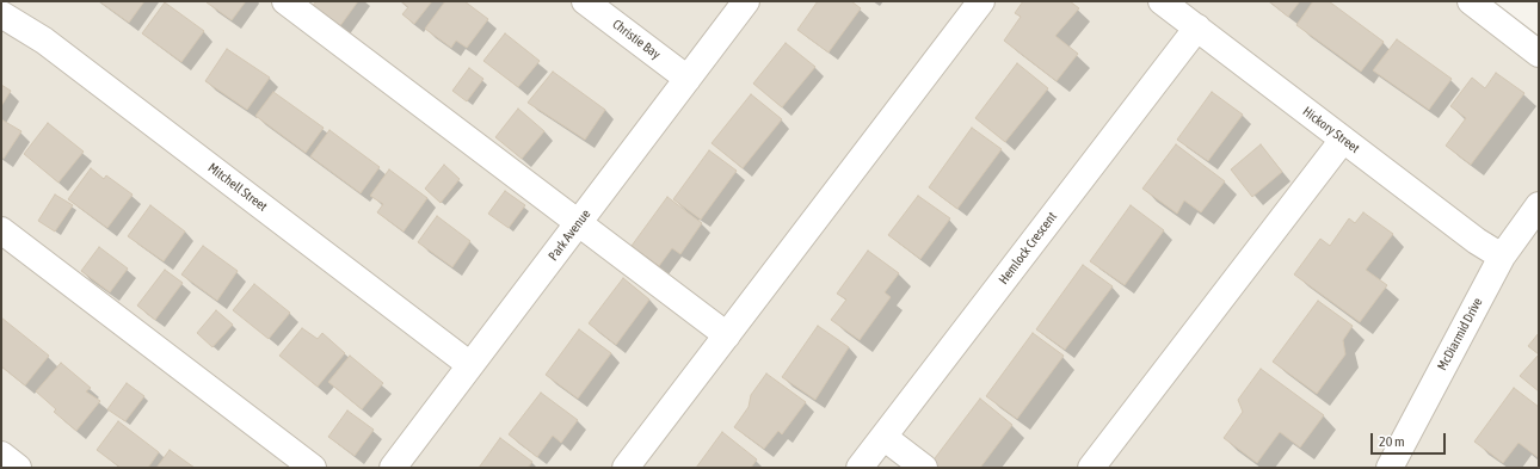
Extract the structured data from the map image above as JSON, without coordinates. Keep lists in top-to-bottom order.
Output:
{
  "streets": {
    "street": [
      "Christie Bay",
      "Hickory Street",
      "Mitchell Street",
      "Park Avenue",
      "Hemlock Crescent",
      "McDiarmid Drive"
    ]
  },
  "crossings": [
    ["Christie Bay", "Park Avenue"],
    ["Hickory Street", "Hemlock Crescent"],
    ["Hickory Street", "McDiarmid Drive"],
    ["Mitchell Street", "Park Avenue"]
  ],
  "scale_bar": "20 m"
}
